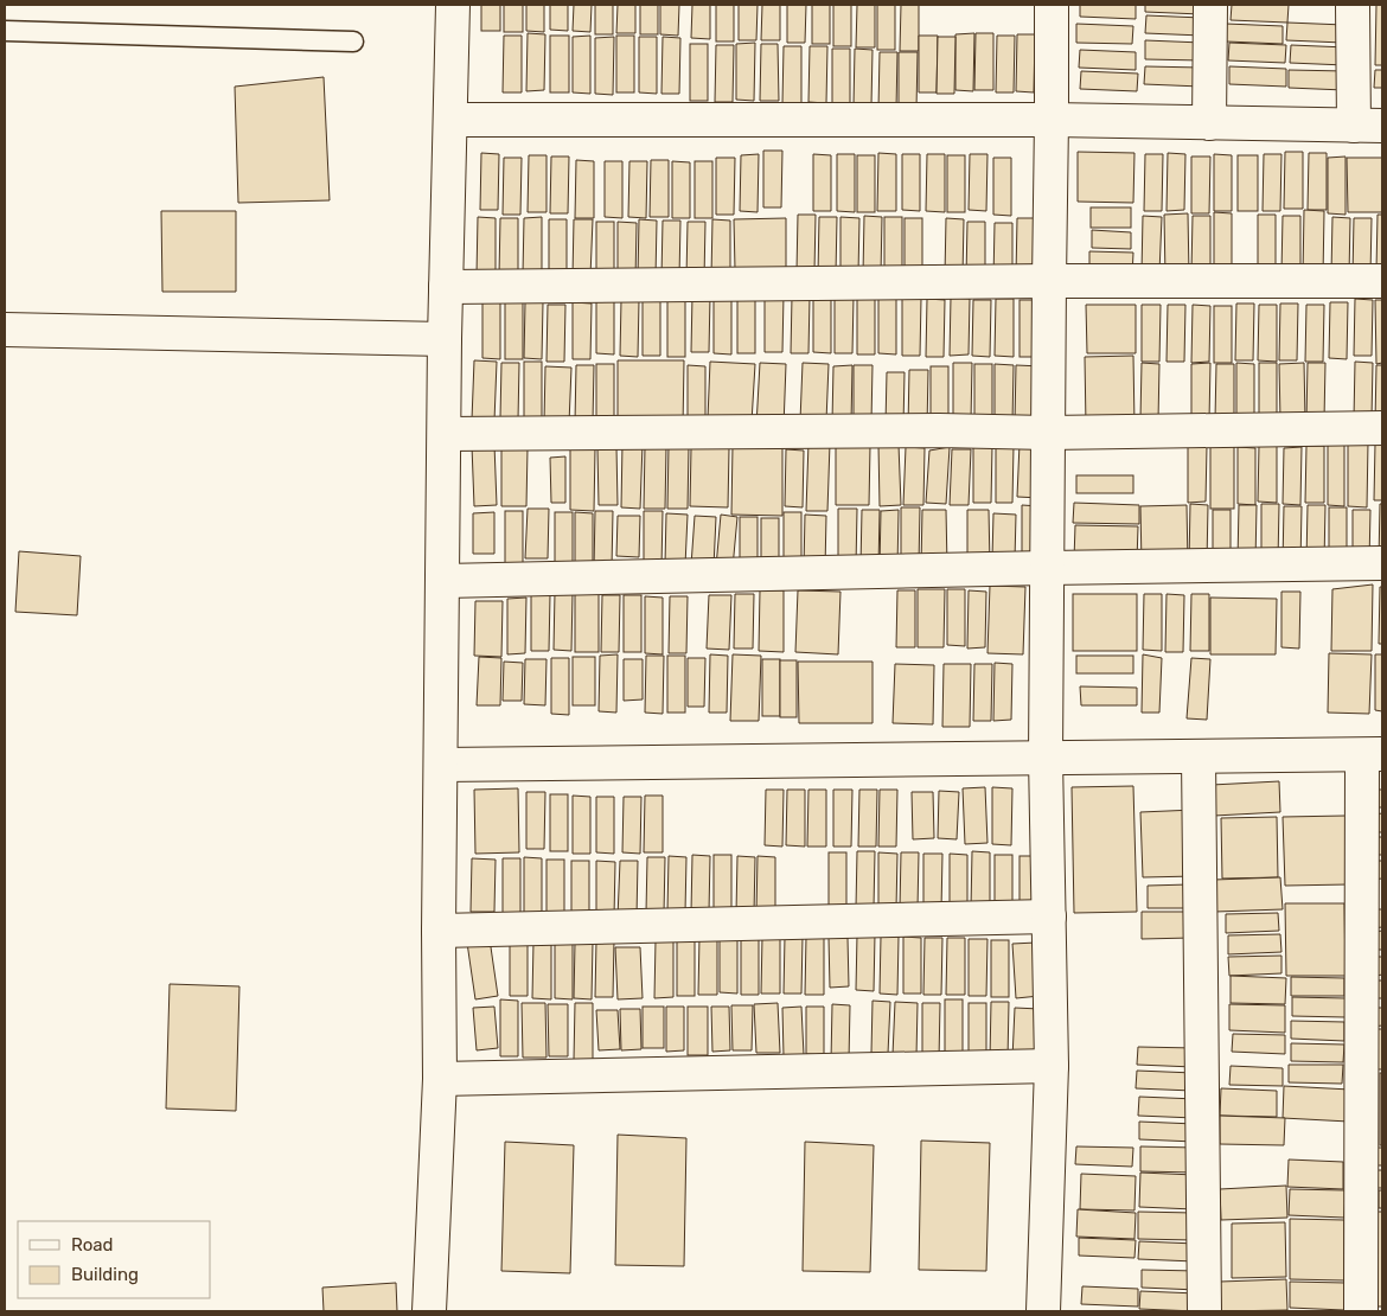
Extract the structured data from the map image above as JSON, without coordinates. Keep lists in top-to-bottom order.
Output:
{
  "legend": ["Road", "Building"]
}
